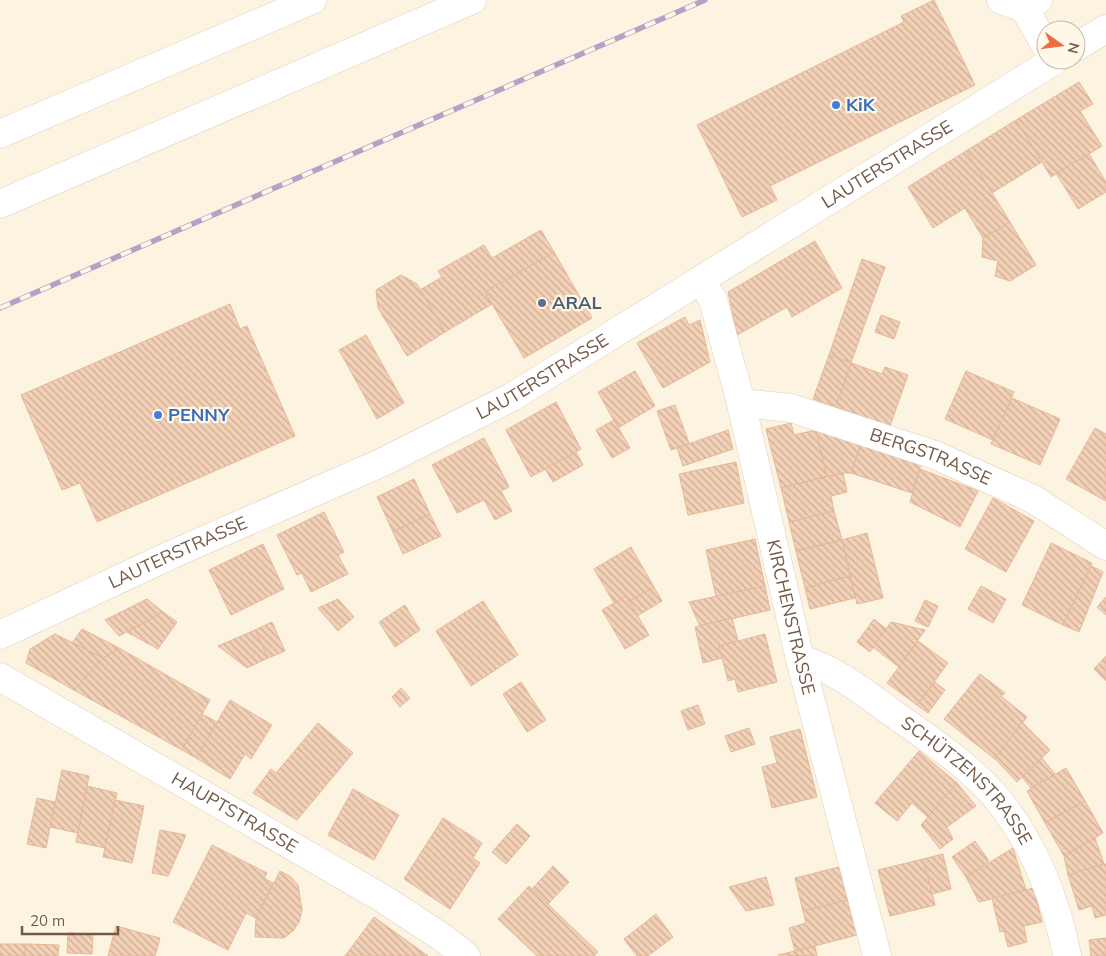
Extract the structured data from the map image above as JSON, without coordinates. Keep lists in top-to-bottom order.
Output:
{
  "streets": {
    "street": [
      "LAUTERSTRASSE",
      "BERGSTRASSE",
      "KIRCHENSTRASSE",
      "SCHÜTZENSTRASSE",
      "HAUPTSTRASSE"
    ]
  },
  "crossings": [
    ["LAUTERSTRASSE", "KIRCHENSTRASSE"],
    ["BERGSTRASSE", "KIRCHENSTRASSE"],
    ["KIRCHENSTRASSE", "SCHÜTZENSTRASSE"]
  ],
  "places": ["KiK", "ARAL", "PENNY"],
  "scale_bar": "20 m",
  "north": "right"
}
